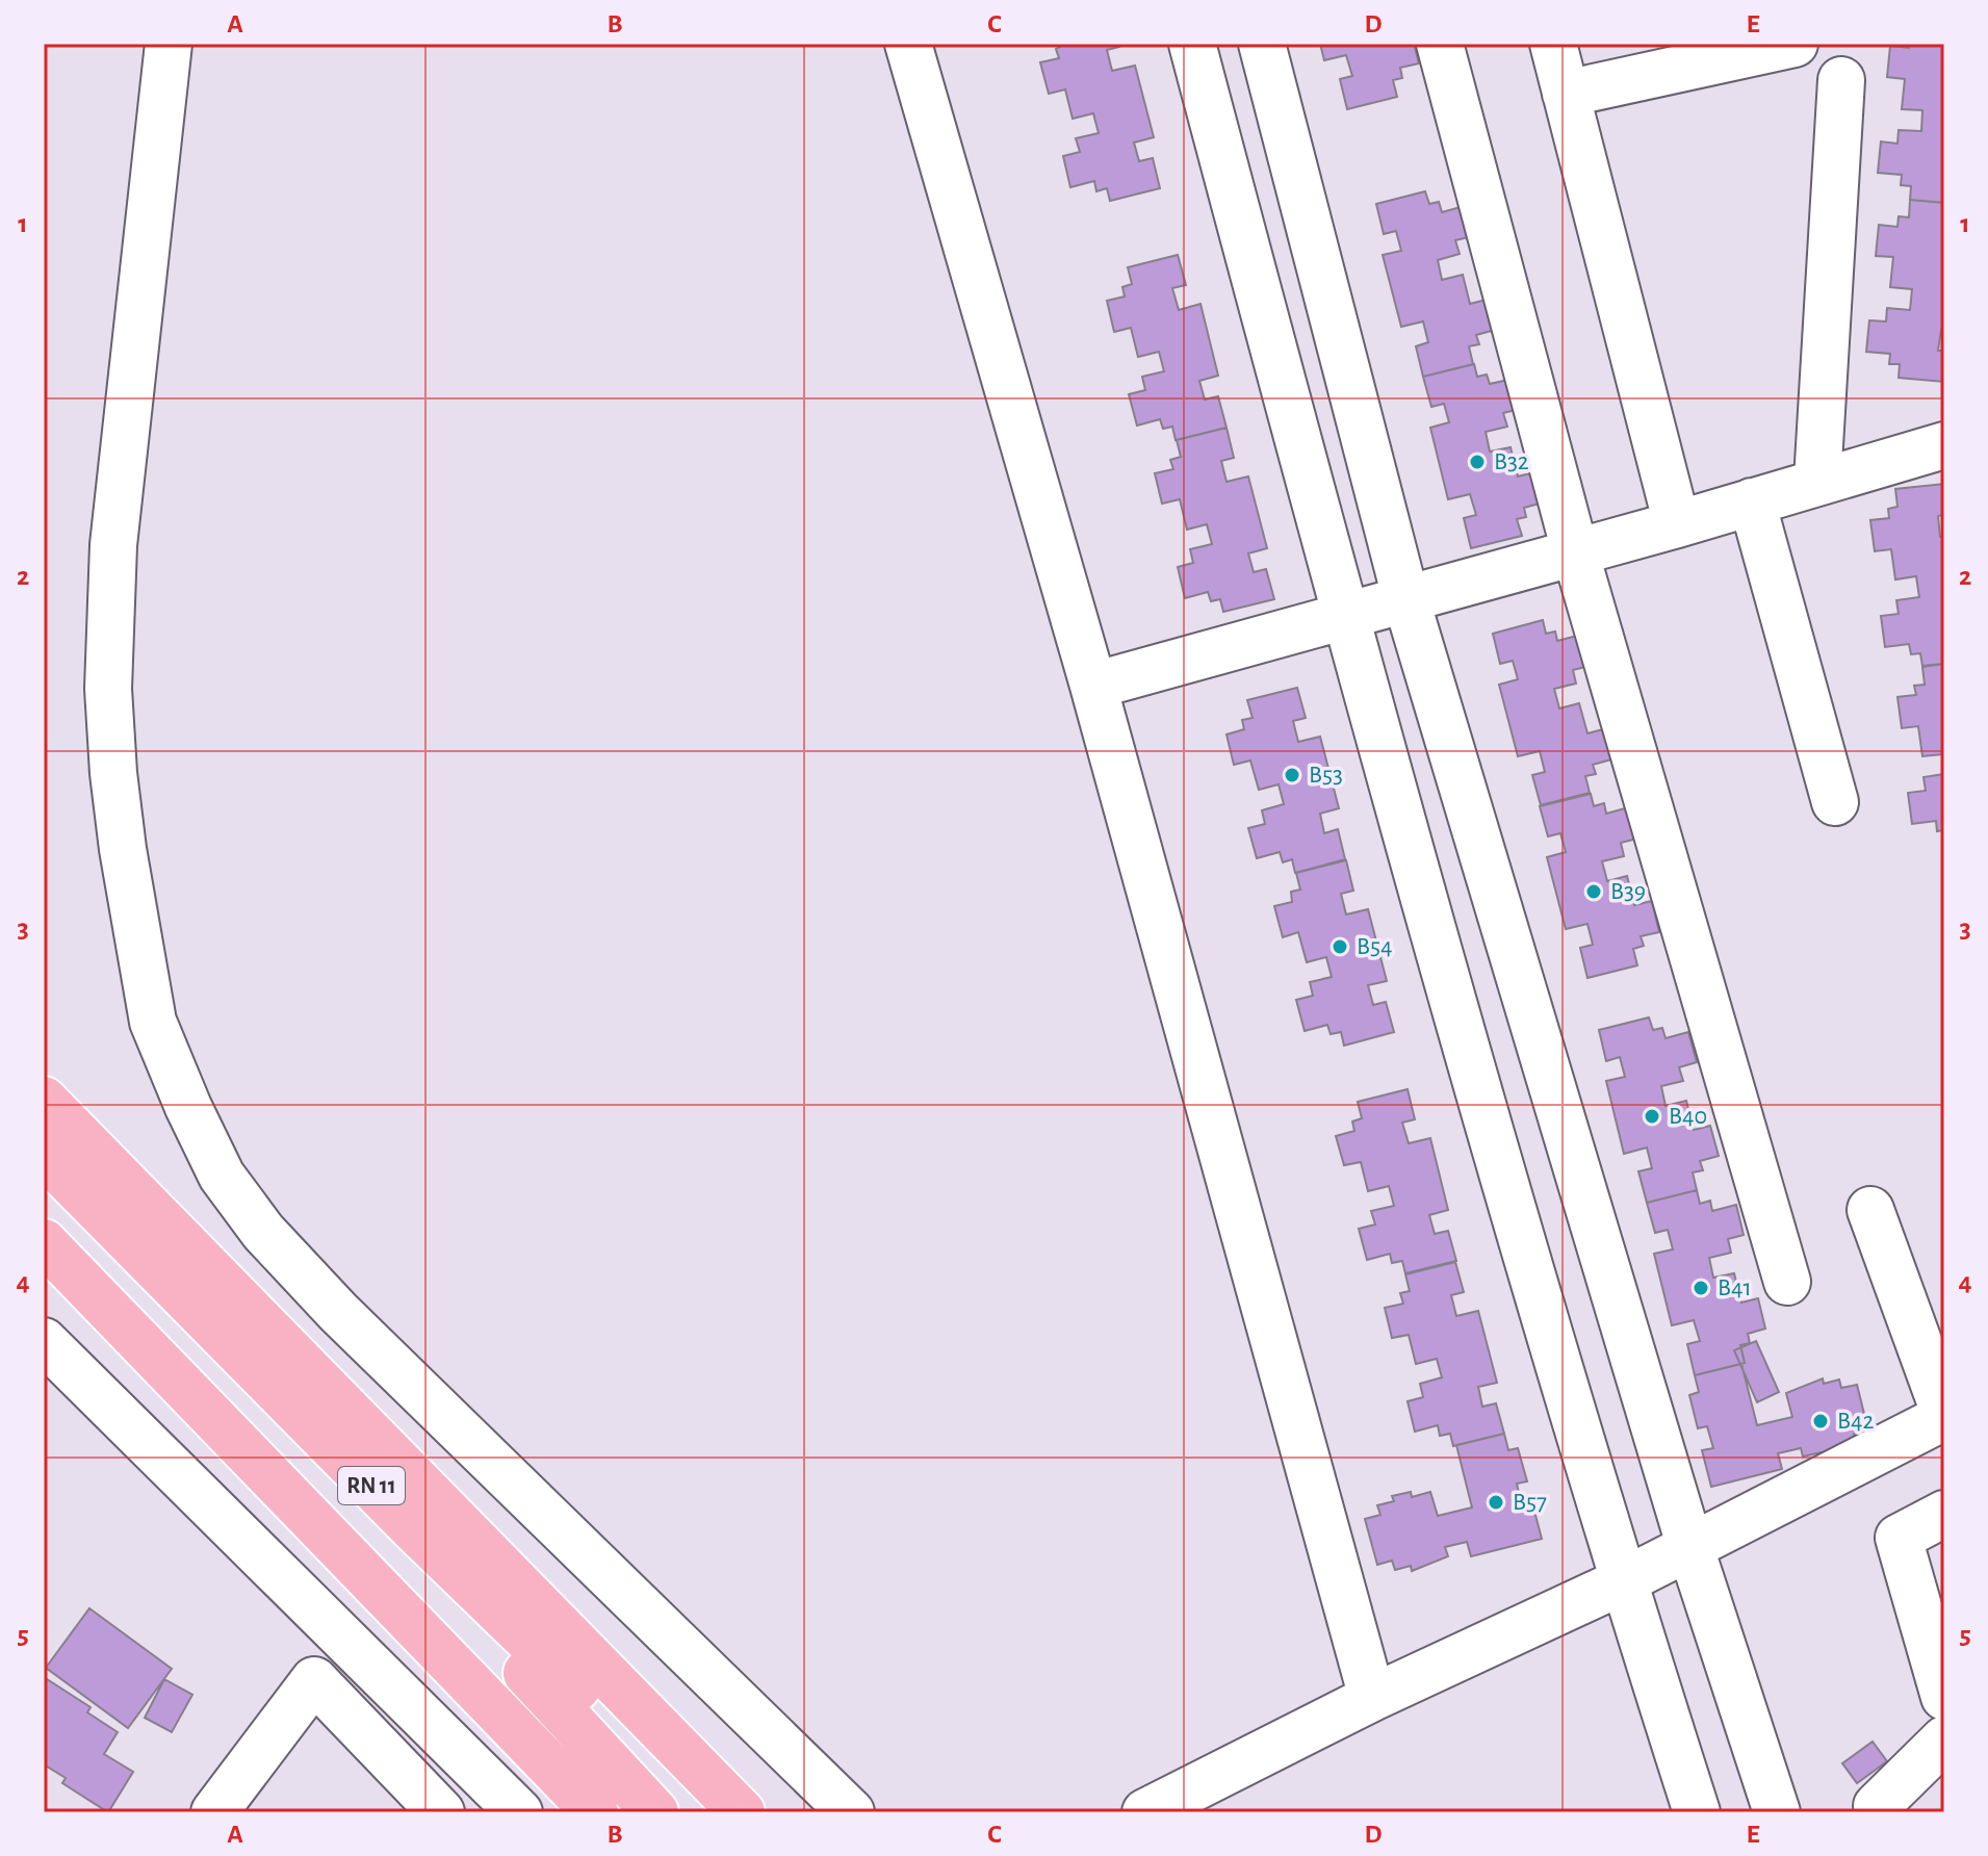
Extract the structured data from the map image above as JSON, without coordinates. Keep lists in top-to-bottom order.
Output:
{
  "streets": {
    "highway": ["RN 11"]
  },
  "places": [
    "B32",
    "B53",
    "B39",
    "B54",
    "B40",
    "B41",
    "B42",
    "B57"
  ],
  "grid": {
    "columns": [
      "A",
      "B",
      "C",
      "D",
      "E"
    ],
    "rows": [
      "1",
      "2",
      "3",
      "4",
      "5"
    ]
  }
}
